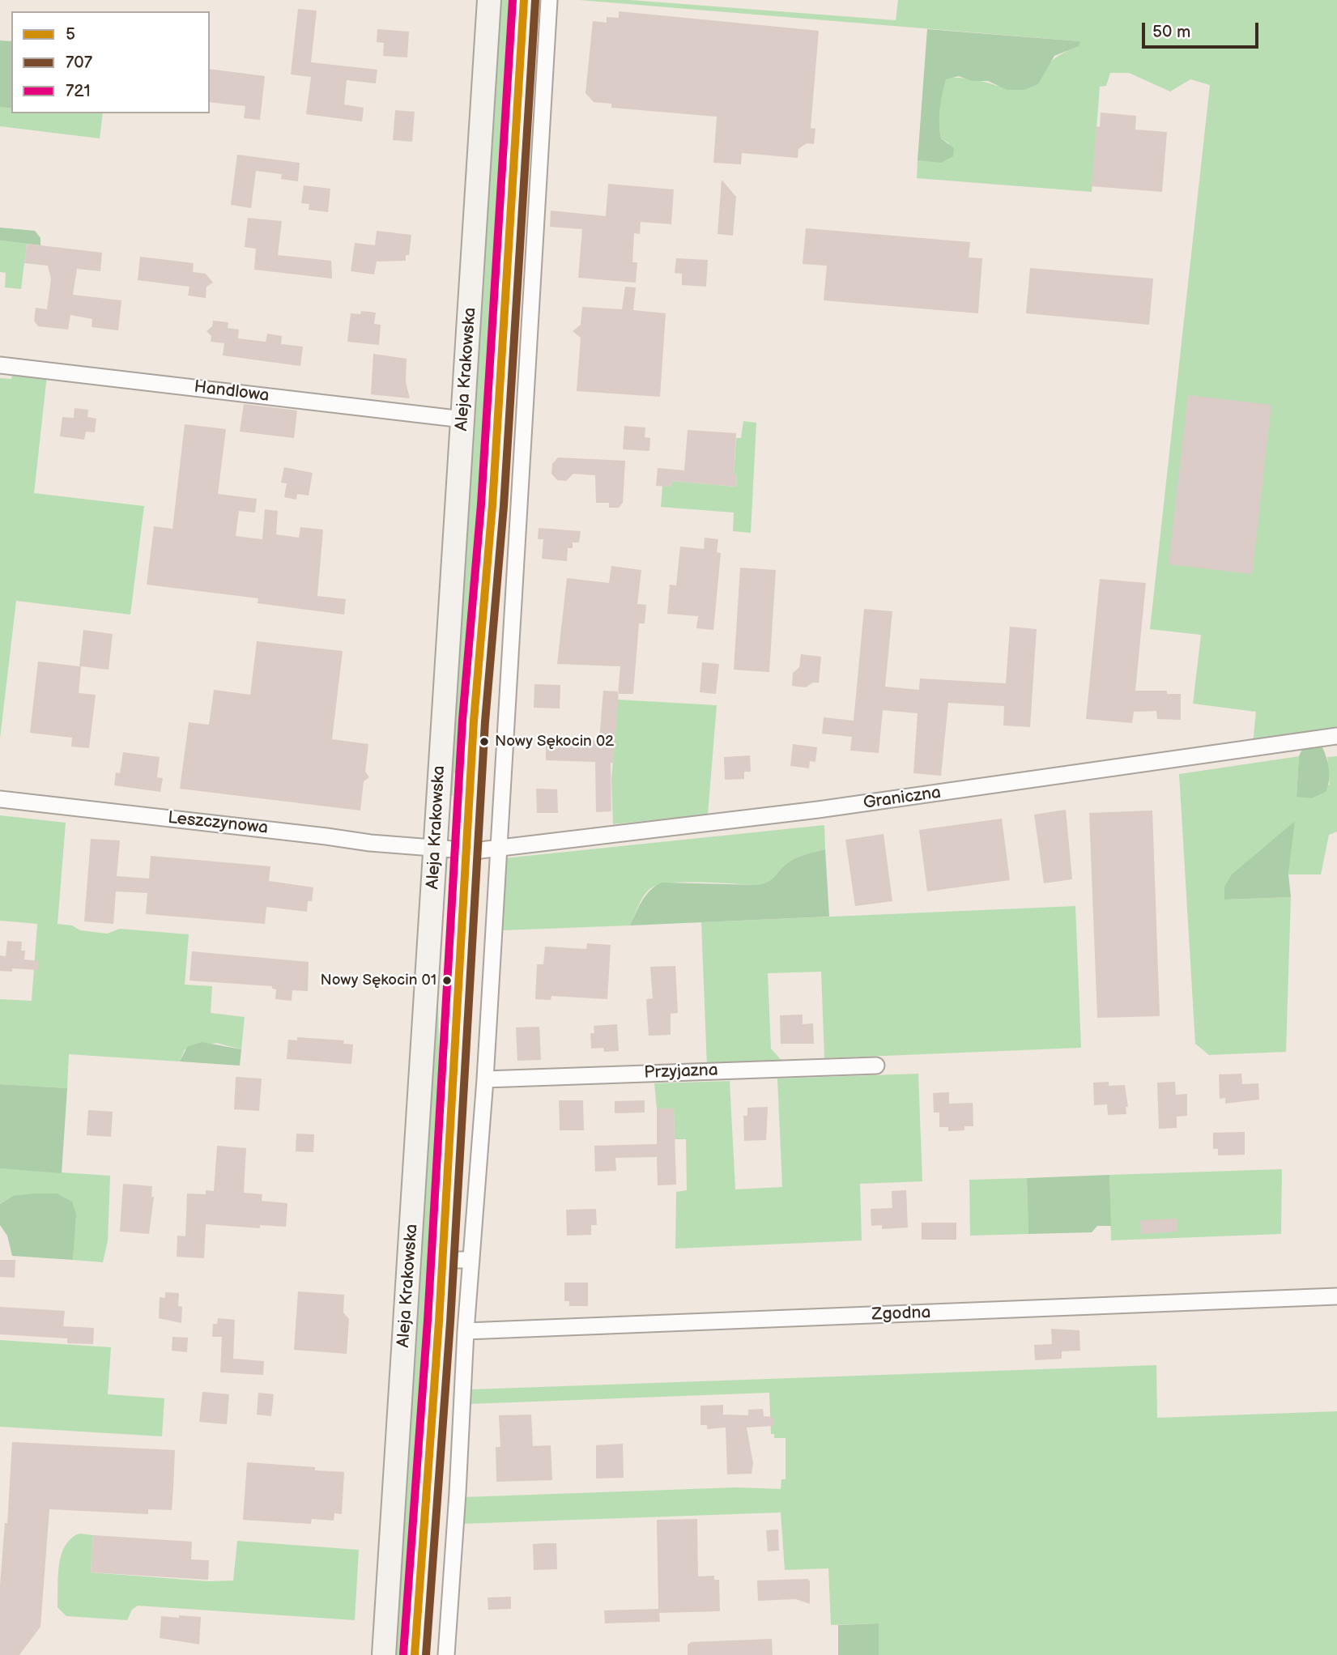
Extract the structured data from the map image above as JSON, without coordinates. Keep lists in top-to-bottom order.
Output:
{
  "streets": {
    "main road": ["Aleja Krakowska"],
    "street": [
      "Handlowa",
      "Graniczna",
      "Leszczynowa",
      "Przyjazna",
      "Zgodna"
    ]
  },
  "crossings": [
    ["Aleja Krakowska", "Handlowa"],
    ["Aleja Krakowska", "Graniczna"],
    ["Aleja Krakowska", "Leszczynowa"],
    ["Graniczna", "Leszczynowa"]
  ],
  "places": ["Nowy Sękocin 02", "Nowy Sękocin 01"],
  "lines": ["transit line 5", "transit line 721", "transit line 707"],
  "legend": ["5", "707", "721"],
  "scale_bar": "50 m"
}
